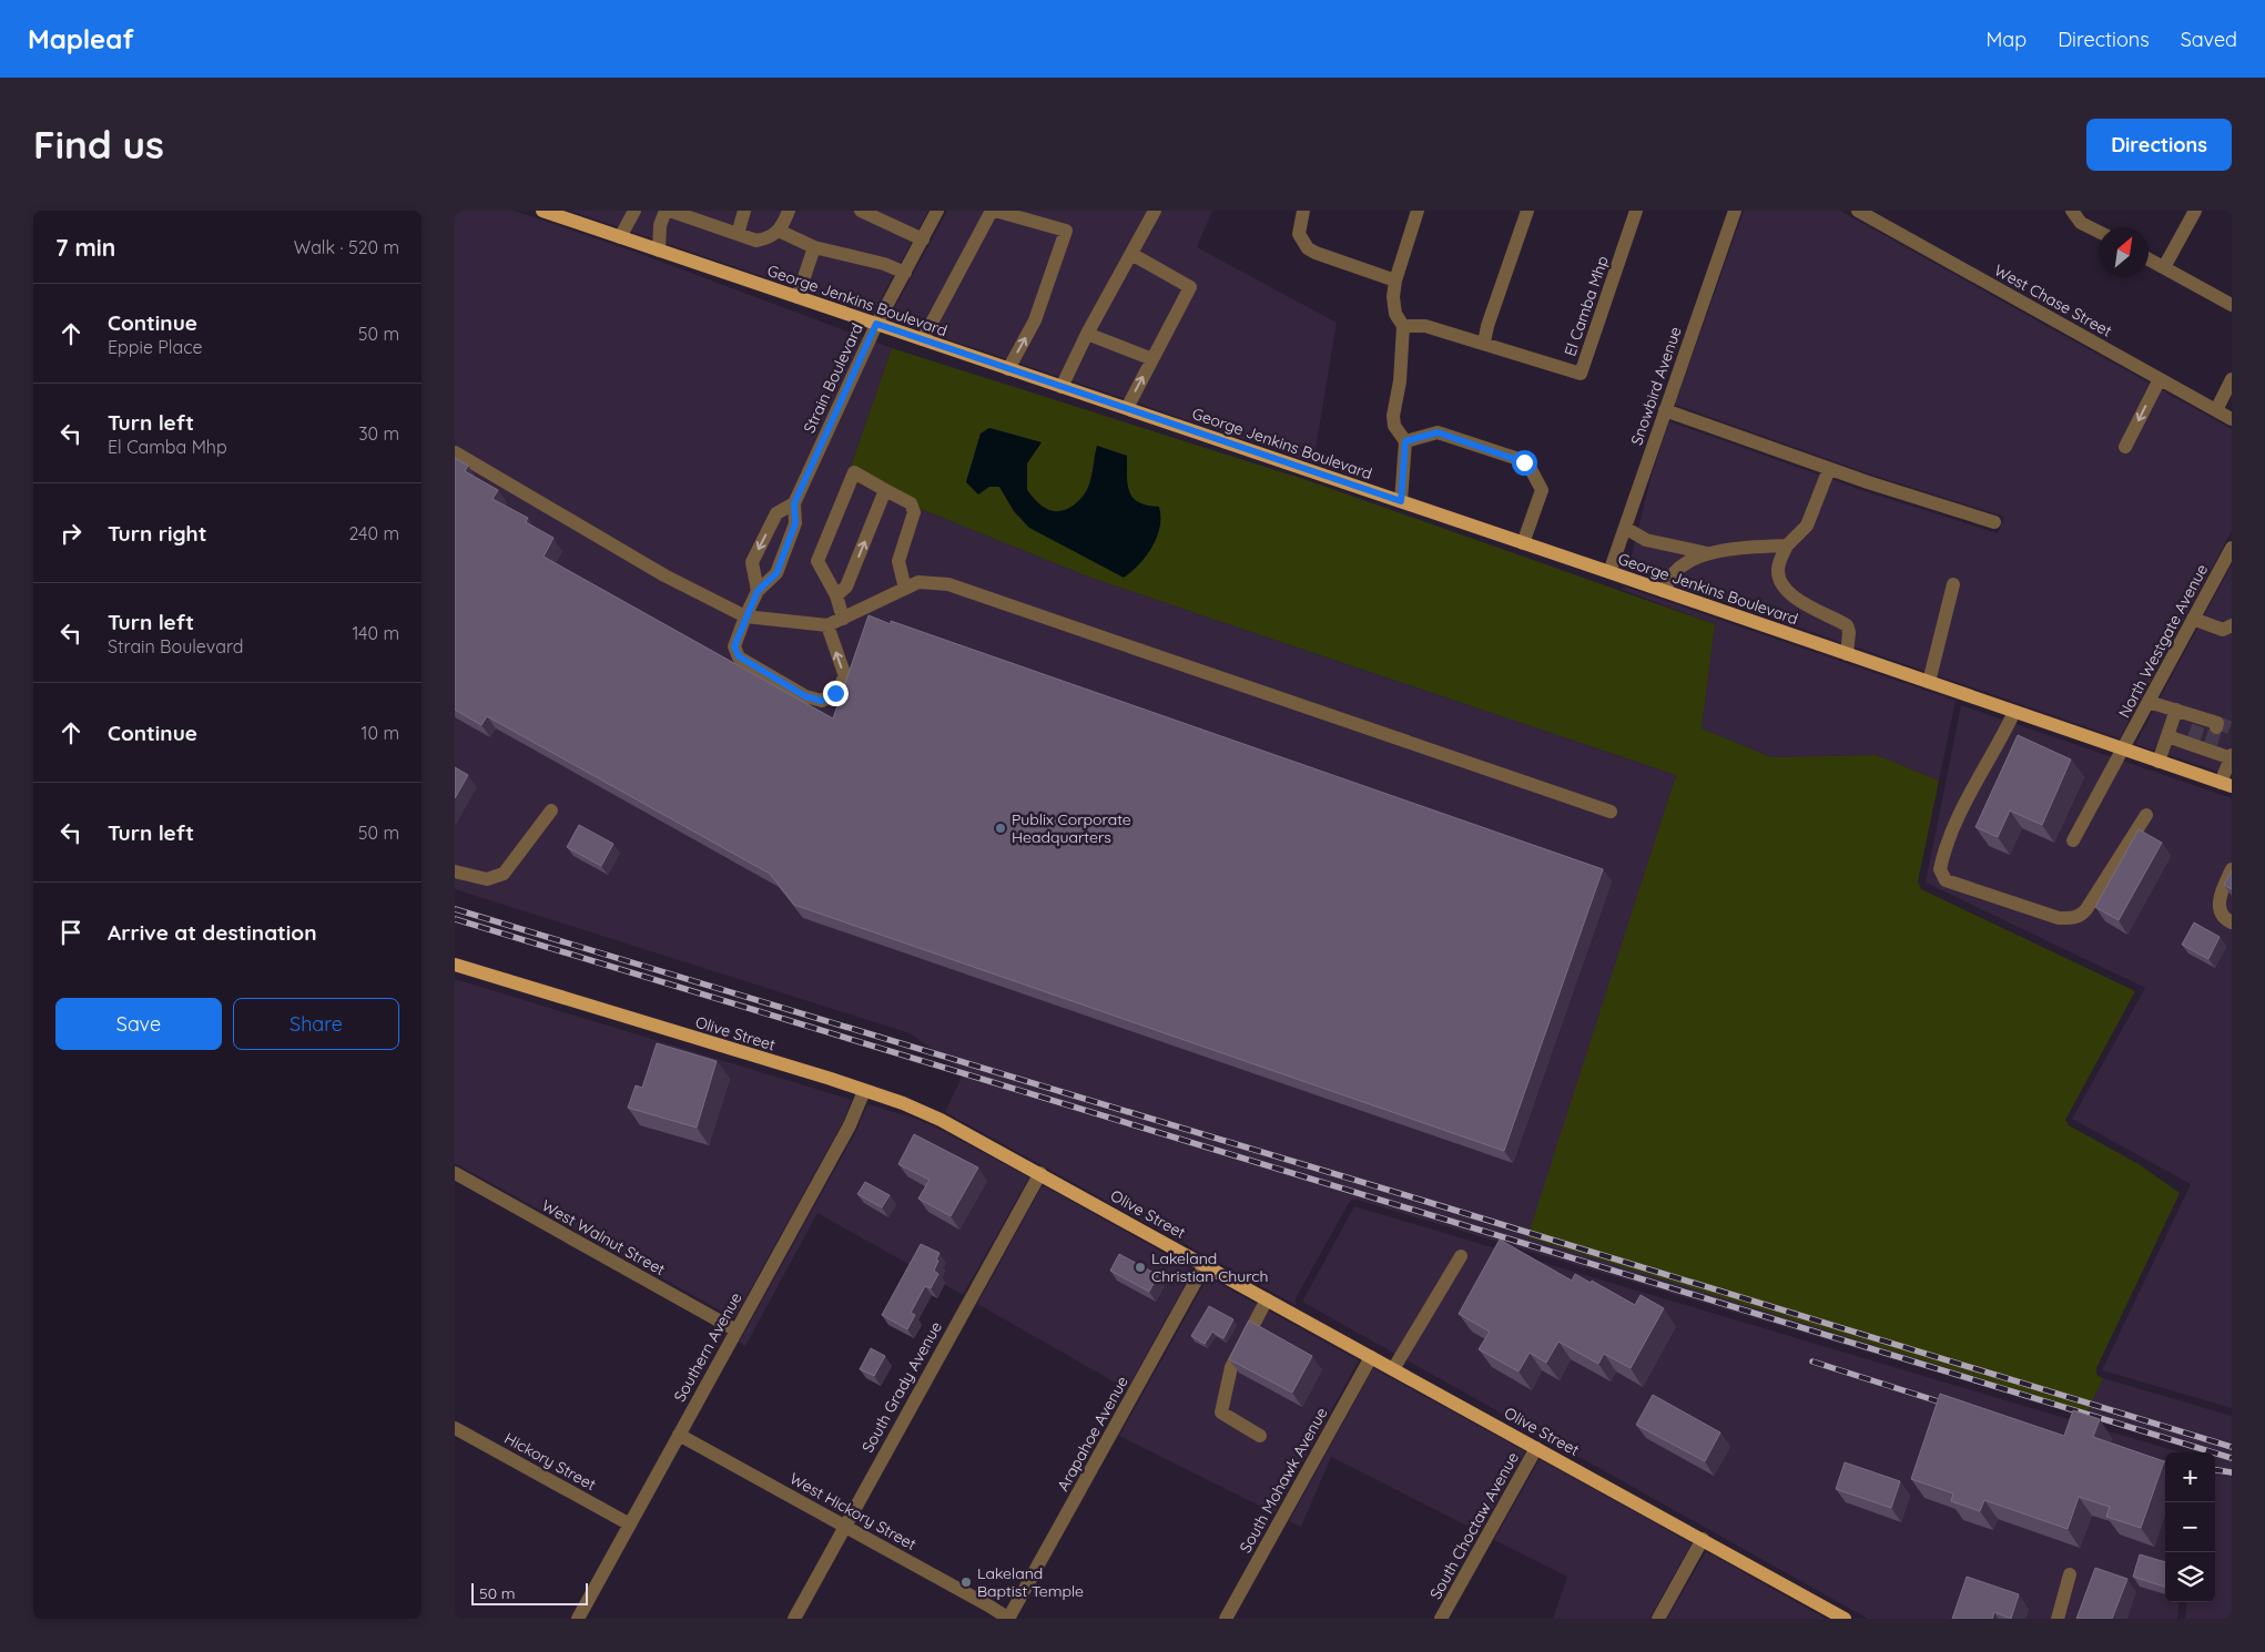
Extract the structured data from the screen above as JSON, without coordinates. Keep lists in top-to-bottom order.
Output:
{
  "streets": {
    "main road": ["George Jenkins Boulevard", "Olive Street"],
    "street": [
      "West Chase Street",
      "El Camba Mhp",
      "Strain Boulevard",
      "Snowbird Avenue",
      "North Westgate Avenue",
      "West Walnut Street",
      "Southern Avenue",
      "South Grady Avenue",
      "Arapahoe Avenue",
      "Hickory Street",
      "South Mohawk Avenue",
      "West Hickory Street",
      "South Choctaw Avenue"
    ]
  },
  "crossings": [
    ["George Jenkins Boulevard", "Strain Boulevard"],
    ["George Jenkins Boulevard", "Snowbird Avenue"],
    ["George Jenkins Boulevard", "North Westgate Avenue"],
    ["Olive Street", "Southern Avenue"],
    ["Olive Street", "South Grady Avenue"],
    ["Olive Street", "Arapahoe Avenue"],
    ["Olive Street", "South Mohawk Avenue"],
    ["Olive Street", "South Choctaw Avenue"],
    ["West Walnut Street", "Southern Avenue"],
    ["Southern Avenue", "Hickory Street"],
    ["Southern Avenue", "West Hickory Street"],
    ["South Grady Avenue", "West Hickory Street"],
    ["Arapahoe Avenue", "West Hickory Street"]
  ],
  "places": ["Publix Corporate Headquarters", "Lakeland Christian Church", "Lakeland Baptist Temple"],
  "scale_bar": "50 m",
  "north": "top right",
  "page": {
    "header": "Mapleaf",
    "nav": ["Map", "Directions", "Saved"],
    "buttons": [
      "Directions",
      ["Save", "Share"]
    ],
    "title": "Find us",
    "heading": ["7 min", "Walk · 520 m"],
    "list": [
      ["Continue", "Eppie Place", "50 m"],
      ["Turn left", "El Camba Mhp", "30 m"],
      ["Turn right", "240 m"],
      ["Turn left", "Strain Boulevard", "140 m"],
      ["Continue", "10 m"],
      ["Turn left", "50 m"],
      "Arrive at destination"
    ],
    "map_buttons": ["+", "−"],
    "scale": "50 m"
  }
}
